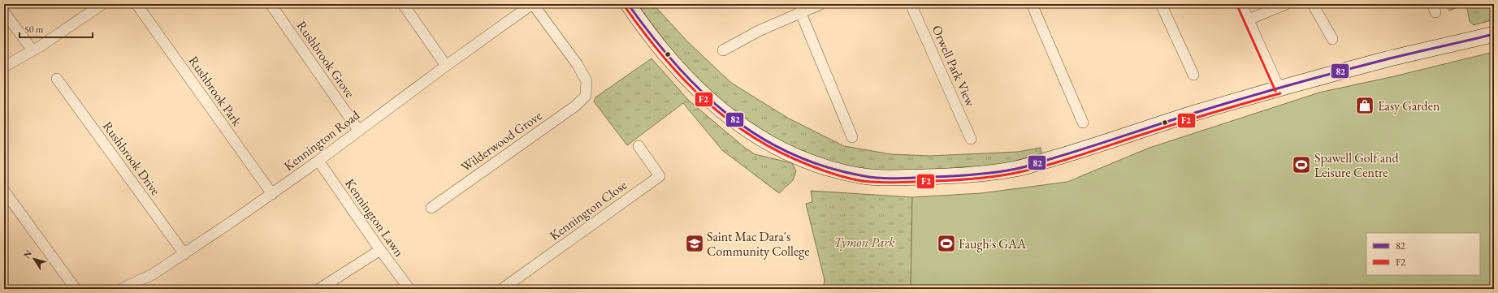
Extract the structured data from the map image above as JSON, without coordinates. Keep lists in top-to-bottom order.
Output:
{
  "streets": {
    "street": [
      "Rushbrook Grove",
      "Orwell Park View",
      "Rushbrook Park",
      "Kennington Road",
      "Wilderwood Grove",
      "Rushbrook Drive",
      "Kennington Close",
      "Kennington Lawn"
    ]
  },
  "crossings": [
    ["Rushbrook Grove", "Kennington Road"],
    ["Rushbrook Park", "Kennington Road"],
    ["Kennington Road", "Wilderwood Grove"],
    ["Kennington Road", "Rushbrook Drive"],
    ["Kennington Road", "Kennington Lawn"]
  ],
  "parks": ["Tymon Park"],
  "places": {
    "shop": ["Easy Garden"],
    "sports": ["Spawell Golf and Leisure Centre", "Faugh's GAA"],
    "school or university": ["Saint Mac Dara's Community College"]
  },
  "lines": ["transit line 82", "transit line F2"],
  "legend": ["82", "F2"],
  "scale_bar": "50 m",
  "north": "top left"
}
